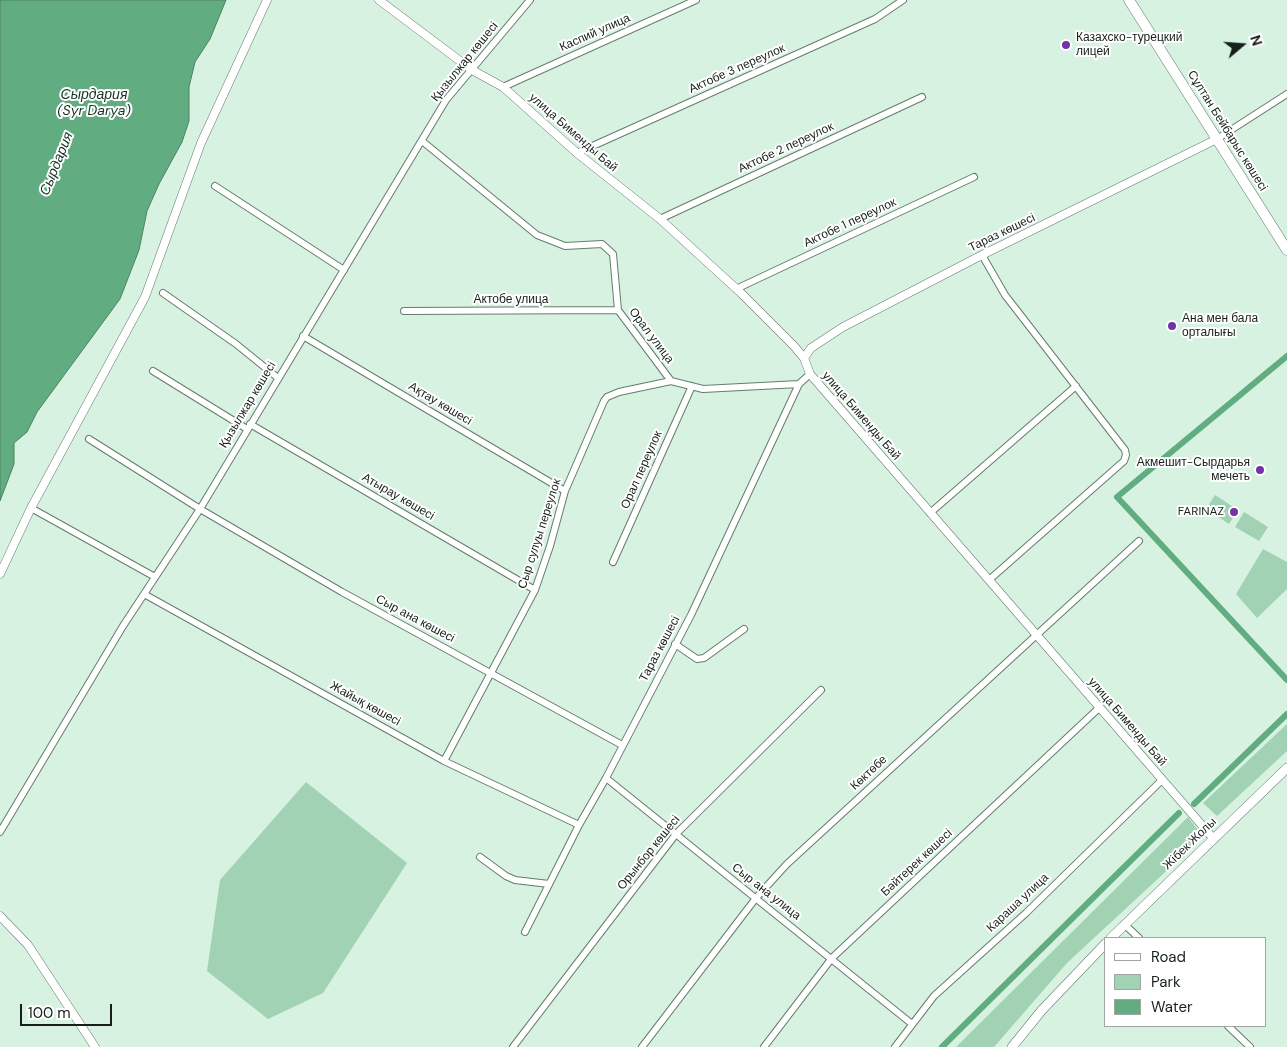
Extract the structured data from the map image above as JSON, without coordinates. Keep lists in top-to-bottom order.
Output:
{
  "streets": {
    "main road": ["Сұлтан Бейбарыс көшесі", "Жібек Жолы"],
    "street": [
      "Каспий улица",
      "Қызылжар көшесі",
      "Актобе 3 переулок",
      "улица Бименды Бай",
      "Актобе 2 переулок",
      "Актобе 1 переулок",
      "Тараз көшесі",
      "Актобе улица",
      "Орал улица",
      "Ақтау көшесі",
      "Орал переулок",
      "Атырау көшесі",
      "Сыр сулуы переулок",
      "Сыр ана көшесі",
      "Жайық көшесі",
      "Көктөбе",
      "Орынбор көшесі",
      "Бәйтерек көшесі",
      "Сыр ана улица",
      "Караша улица"
    ]
  },
  "crossings": [
    ["Каспий улица", "улица Бименды Бай"],
    ["Қызылжар көшесі", "улица Бименды Бай"],
    ["Қызылжар көшесі", "Орал улица"],
    ["Қызылжар көшесі", "Ақтау көшесі"],
    ["Қызылжар көшесі", "Атырау көшесі"],
    ["Қызылжар көшесі", "Сыр ана көшесі"],
    ["Қызылжар көшесі", "Жайық көшесі"],
    ["Актобе 3 переулок", "улица Бименды Бай"],
    ["Сұлтан Бейбарыс көшесі", "Тараз көшесі"],
    ["улица Бименды Бай", "Актобе 2 переулок"],
    ["улица Бименды Бай", "Актобе 1 переулок"],
    ["улица Бименды Бай", "Тараз көшесі"],
    ["улица Бименды Бай", "Көктөбе"],
    ["улица Бименды Бай", "Жібек Жолы"],
    ["улица Бименды Бай", "Бәйтерек көшесі"],
    ["улица Бименды Бай", "Караша улица"],
    ["Тараз көшесі", "Орал улица"],
    ["Тараз көшесі", "Сыр ана көшесі"],
    ["Тараз көшесі", "Жайық көшесі"],
    ["Тараз көшесі", "Сыр ана улица"],
    ["Актобе улица", "Орал улица"],
    ["Орал улица", "Орал переулок"],
    ["Орал улица", "Сыр сулуы переулок"],
    ["Ақтау көшесі", "Сыр сулуы переулок"],
    ["Атырау көшесі", "Сыр сулуы переулок"],
    ["Сыр сулуы переулок", "Сыр ана көшесі"],
    ["Сыр сулуы переулок", "Жайық көшесі"],
    ["Көктөбе", "Сыр ана улица"],
    ["Орынбор көшесі", "Сыр ана улица"],
    ["Бәйтерек көшесі", "Сыр ана улица"],
    ["Сыр ана улица", "Караша улица"]
  ],
  "water": ["Сырдария (Syr Darya)", "Сырдария"],
  "places": [
    "Казахско-турецкий лицей",
    "Ана мен бала орталығы",
    "Акмешит-Сырдарья мечеть",
    "FARINAZ"
  ],
  "legend": ["Road", "Park", "Water"],
  "scale_bar": "100 m",
  "north": "right"
}
